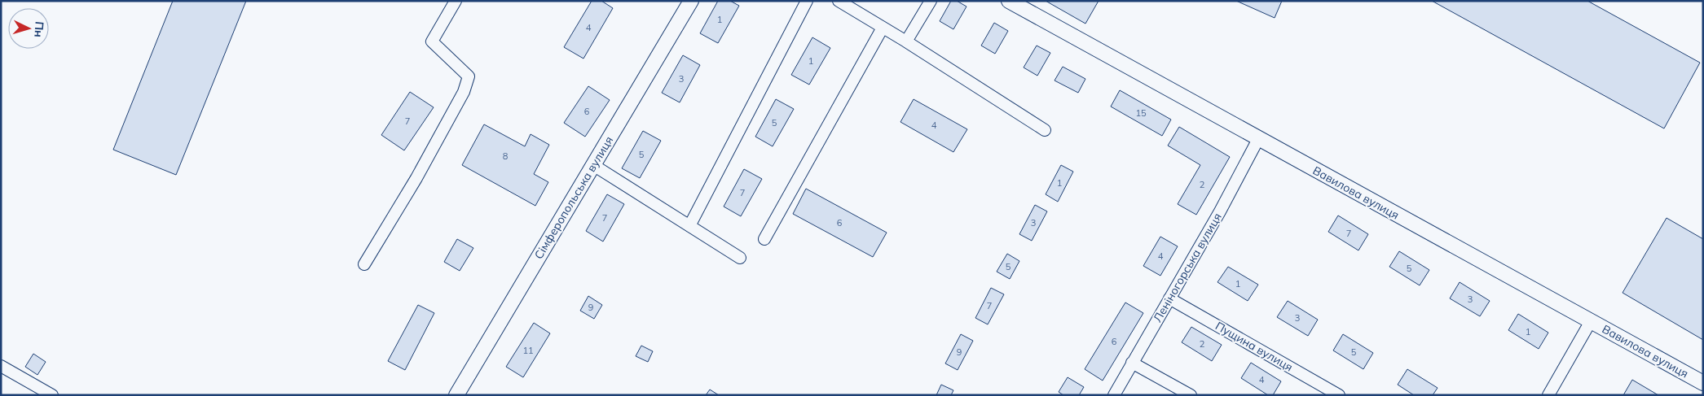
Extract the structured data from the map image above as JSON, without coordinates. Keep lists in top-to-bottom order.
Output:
{
  "streets": {
    "street": [
      "Вавилова вулиця",
      "Сімферопольська вулиця",
      "Леніногорська вулиця",
      "Пущина вулиця"
    ]
  },
  "crossings": [
    ["Вавилова вулиця", "Леніногорська вулиця"],
    ["Леніногорська вулиця", "Пущина вулиця"]
  ],
  "house_numbers": [
    "1",
    "4",
    "1",
    "3",
    "6",
    "15",
    "7",
    "5",
    "4",
    "5",
    "8",
    "1",
    "2",
    "7",
    "7",
    "6",
    "3",
    "7",
    "4",
    "5",
    "5",
    "1",
    "3",
    "7",
    "9",
    "3",
    "1",
    "6",
    "2",
    "11",
    "9",
    "5",
    "4"
  ],
  "north": "right"
}
